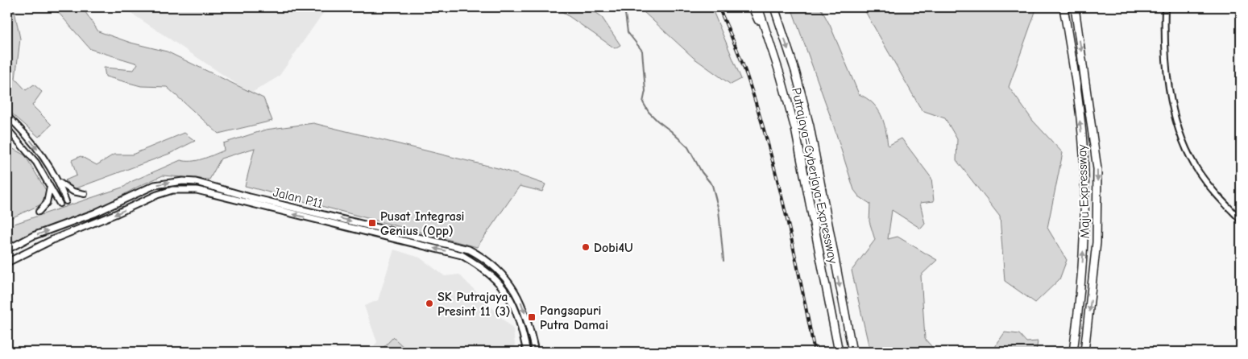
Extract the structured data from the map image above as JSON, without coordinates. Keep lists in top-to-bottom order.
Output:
{
  "streets": {
    "highway": ["Putrajaya–Cyberjaya Expressway", "Maju Expressway"],
    "main road": ["Jalan P11"]
  },
  "places": {
    "transit": ["Pusat Integrasi Genius (Opp)", "Pangsapuri Putra Damai"],
    "other": ["Dobi4U", "SK Putrajaya Presint 11 (3)"]
  }
}
